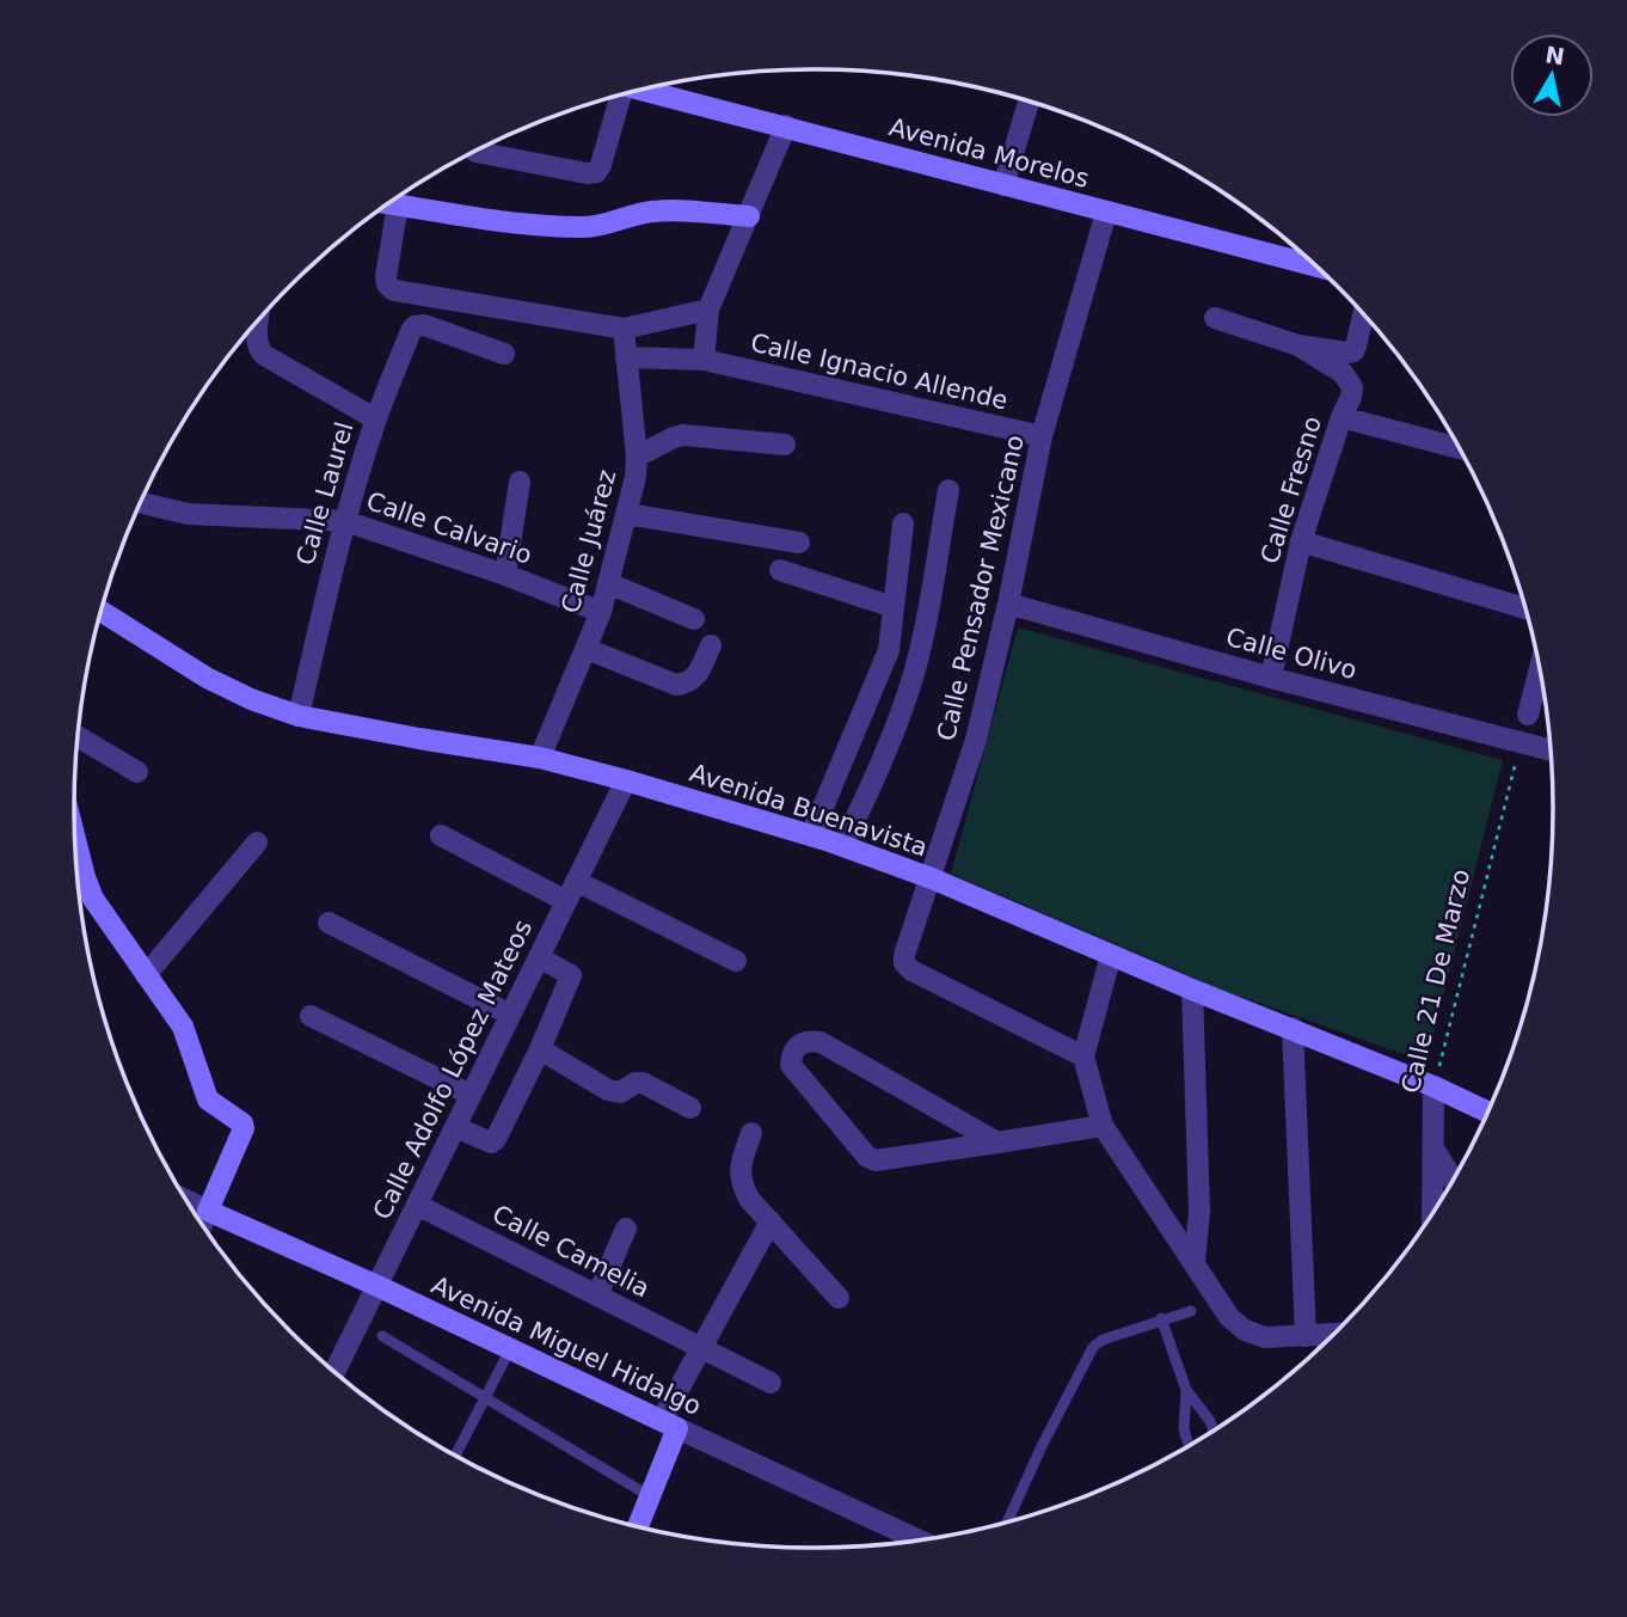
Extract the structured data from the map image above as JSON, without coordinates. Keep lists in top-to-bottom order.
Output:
{
  "streets": {
    "street": [
      "Avenida Morelos",
      "Calle Ignacio Allende",
      "Calle Fresno",
      "Calle Laurel",
      "Calle Calvario",
      "Calle Juárez",
      "Calle Pensador Mexicano",
      "Calle Olivo",
      "Avenida Buenavista",
      "Calle 21 De Marzo",
      "Calle Adolfo López Mateos",
      "Calle Camelia",
      "Avenida Miguel Hidalgo"
    ]
  },
  "crossings": [
    ["Avenida Morelos", "Calle Pensador Mexicano"],
    ["Calle Ignacio Allende", "Calle Juárez"],
    ["Calle Ignacio Allende", "Calle Pensador Mexicano"],
    ["Calle Fresno", "Calle Olivo"],
    ["Calle Laurel", "Calle Calvario"],
    ["Calle Laurel", "Avenida Buenavista"],
    ["Calle Calvario", "Calle Juárez"],
    ["Calle Juárez", "Avenida Buenavista"],
    ["Calle Pensador Mexicano", "Calle Olivo"],
    ["Calle Pensador Mexicano", "Avenida Buenavista"],
    ["Calle Olivo", "Calle 21 De Marzo"],
    ["Avenida Buenavista", "Calle 21 De Marzo"],
    ["Avenida Buenavista", "Calle Adolfo López Mateos"],
    ["Calle Adolfo López Mateos", "Calle Camelia"],
    ["Calle Adolfo López Mateos", "Avenida Miguel Hidalgo"]
  ],
  "north": "top"
}
